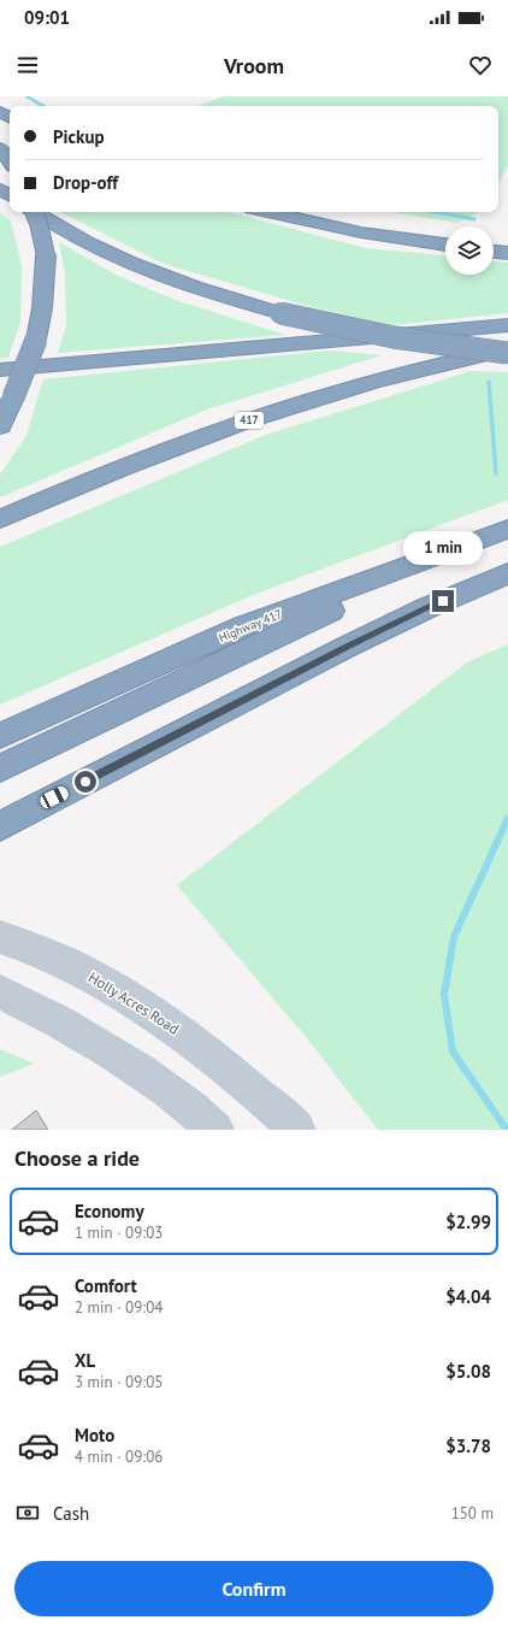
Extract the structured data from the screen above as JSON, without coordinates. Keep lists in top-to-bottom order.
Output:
{
  "streets": {
    "highway": ["417", "Highway 417"],
    "main road": ["Holly Acres Road"]
  },
  "page": {
    "status": "09:01",
    "header": "Vroom",
    "banner": ["Pickup", "Drop-off"],
    "bubble": "1 min",
    "heading": "Choose a ride",
    "list": [
      {
        "name": "Economy",
        "note": "1 min · 09:03",
        "value": "$2.99"
      },
      {
        "name": "Comfort",
        "note": "2 min · 09:04",
        "value": "$4.04"
      },
      {
        "name": "XL",
        "note": "3 min · 09:05",
        "value": "$5.08"
      },
      {
        "name": "Moto",
        "note": "4 min · 09:06",
        "value": "$3.78"
      }
    ],
    "pay": ["Cash", "150 m"],
    "buttons": "Confirm"
  }
}
